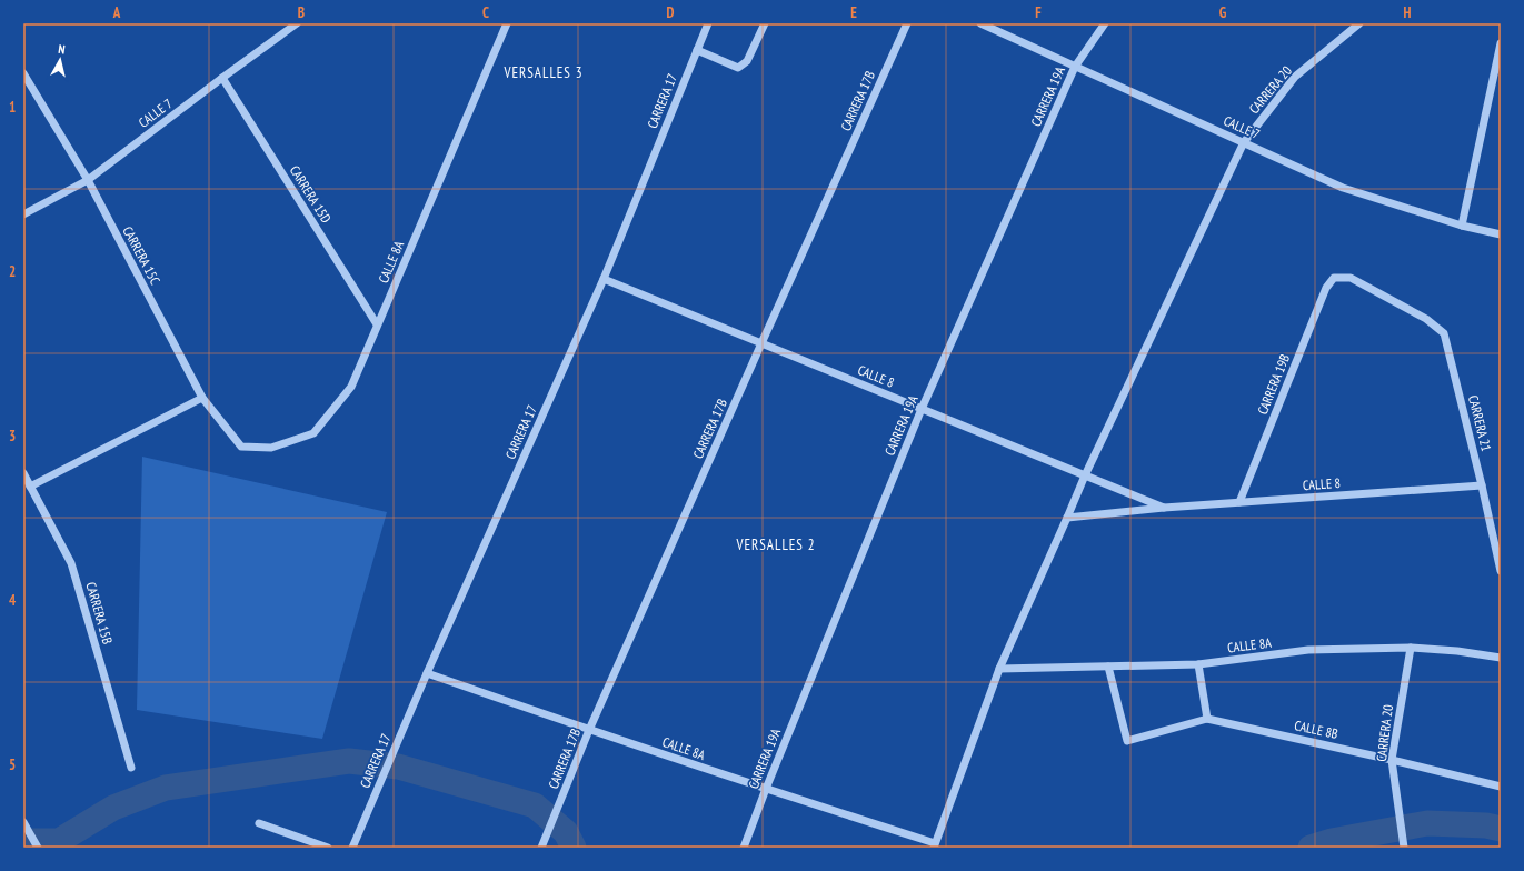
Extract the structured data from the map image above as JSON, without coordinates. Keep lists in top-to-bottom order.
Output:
{
  "streets": {
    "street": [
      "CARRERA 20",
      "CARRERA 19A",
      "CARRERA 17",
      "CARRERA 17B",
      "CALLE 7",
      "CARRERA 15D",
      "CARRERA 15C",
      "CALLE 8A",
      "CALLE 8",
      "CARRERA 19B",
      "CARRERA 21",
      "CARRERA 15B",
      "CALLE 8B"
    ]
  },
  "crossings": [
    ["CARRERA 20", "CALLE 7"],
    ["CARRERA 20", "CALLE 8A"],
    ["CARRERA 20", "CALLE 8B"],
    ["CARRERA 19A", "CALLE 7"],
    ["CARRERA 19A", "CALLE 8A"],
    ["CARRERA 19A", "CALLE 8"],
    ["CARRERA 17", "CALLE 8A"],
    ["CARRERA 17", "CALLE 8"],
    ["CARRERA 17B", "CALLE 8A"],
    ["CARRERA 17B", "CALLE 8"],
    ["CALLE 7", "CARRERA 15D"],
    ["CALLE 7", "CARRERA 15C"],
    ["CARRERA 15D", "CALLE 8A"],
    ["CARRERA 15C", "CALLE 8A"],
    ["CALLE 8A", "CALLE 8B"],
    ["CALLE 8", "CARRERA 19B"],
    ["CALLE 8", "CARRERA 21"],
    ["CARRERA 19B", "CARRERA 21"]
  ],
  "districts": ["VERSALLES 3", "VERSALLES 2"],
  "north": "top",
  "grid": {
    "columns": [
      "A",
      "B",
      "C",
      "D",
      "E",
      "F",
      "G",
      "H"
    ],
    "rows": [
      "1",
      "2",
      "3",
      "4",
      "5"
    ]
  }
}
